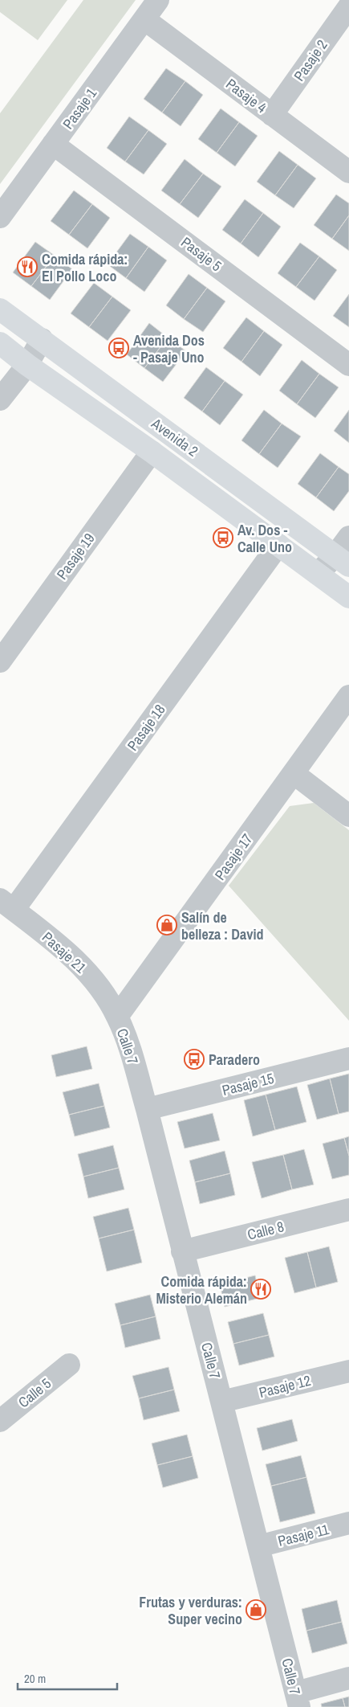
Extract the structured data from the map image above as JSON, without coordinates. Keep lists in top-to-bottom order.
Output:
{
  "streets": {
    "street": [
      "Pasaje 2",
      "Pasaje 4",
      "Pasaje 1",
      "Pasaje 5",
      "Avenida 2",
      "Pasaje 19",
      "Pasaje 18",
      "Pasaje 17",
      "Pasaje 21",
      "Calle 7",
      "Pasaje 15",
      "Calle 8",
      "Pasaje 12",
      "Calle 5",
      "Pasaje 11"
    ]
  },
  "crossings": [
    ["Pasaje 2", "Pasaje 4"],
    ["Pasaje 4", "Pasaje 1"],
    ["Pasaje 1", "Pasaje 5"],
    ["Avenida 2", "Pasaje 19"],
    ["Avenida 2", "Pasaje 18"],
    ["Pasaje 18", "Pasaje 21"],
    ["Pasaje 17", "Pasaje 21"],
    ["Pasaje 17", "Calle 7"],
    ["Pasaje 21", "Calle 7"],
    ["Calle 7", "Pasaje 15"],
    ["Calle 7", "Calle 8"],
    ["Calle 7", "Pasaje 12"],
    ["Calle 7", "Pasaje 11"]
  ],
  "places": {
    "restaurant": ["Comida rápida: El Pollo Loco", "Comida rápida: Misterio Alemán"],
    "bus stop": ["Avenida Dos - Pasaje Uno", "Av. Dos - Calle Uno", "Paradero"],
    "shop": ["Salín de belleza : David", "Frutas y verduras: Super vecino"]
  },
  "scale_bar": "20 m"
}
